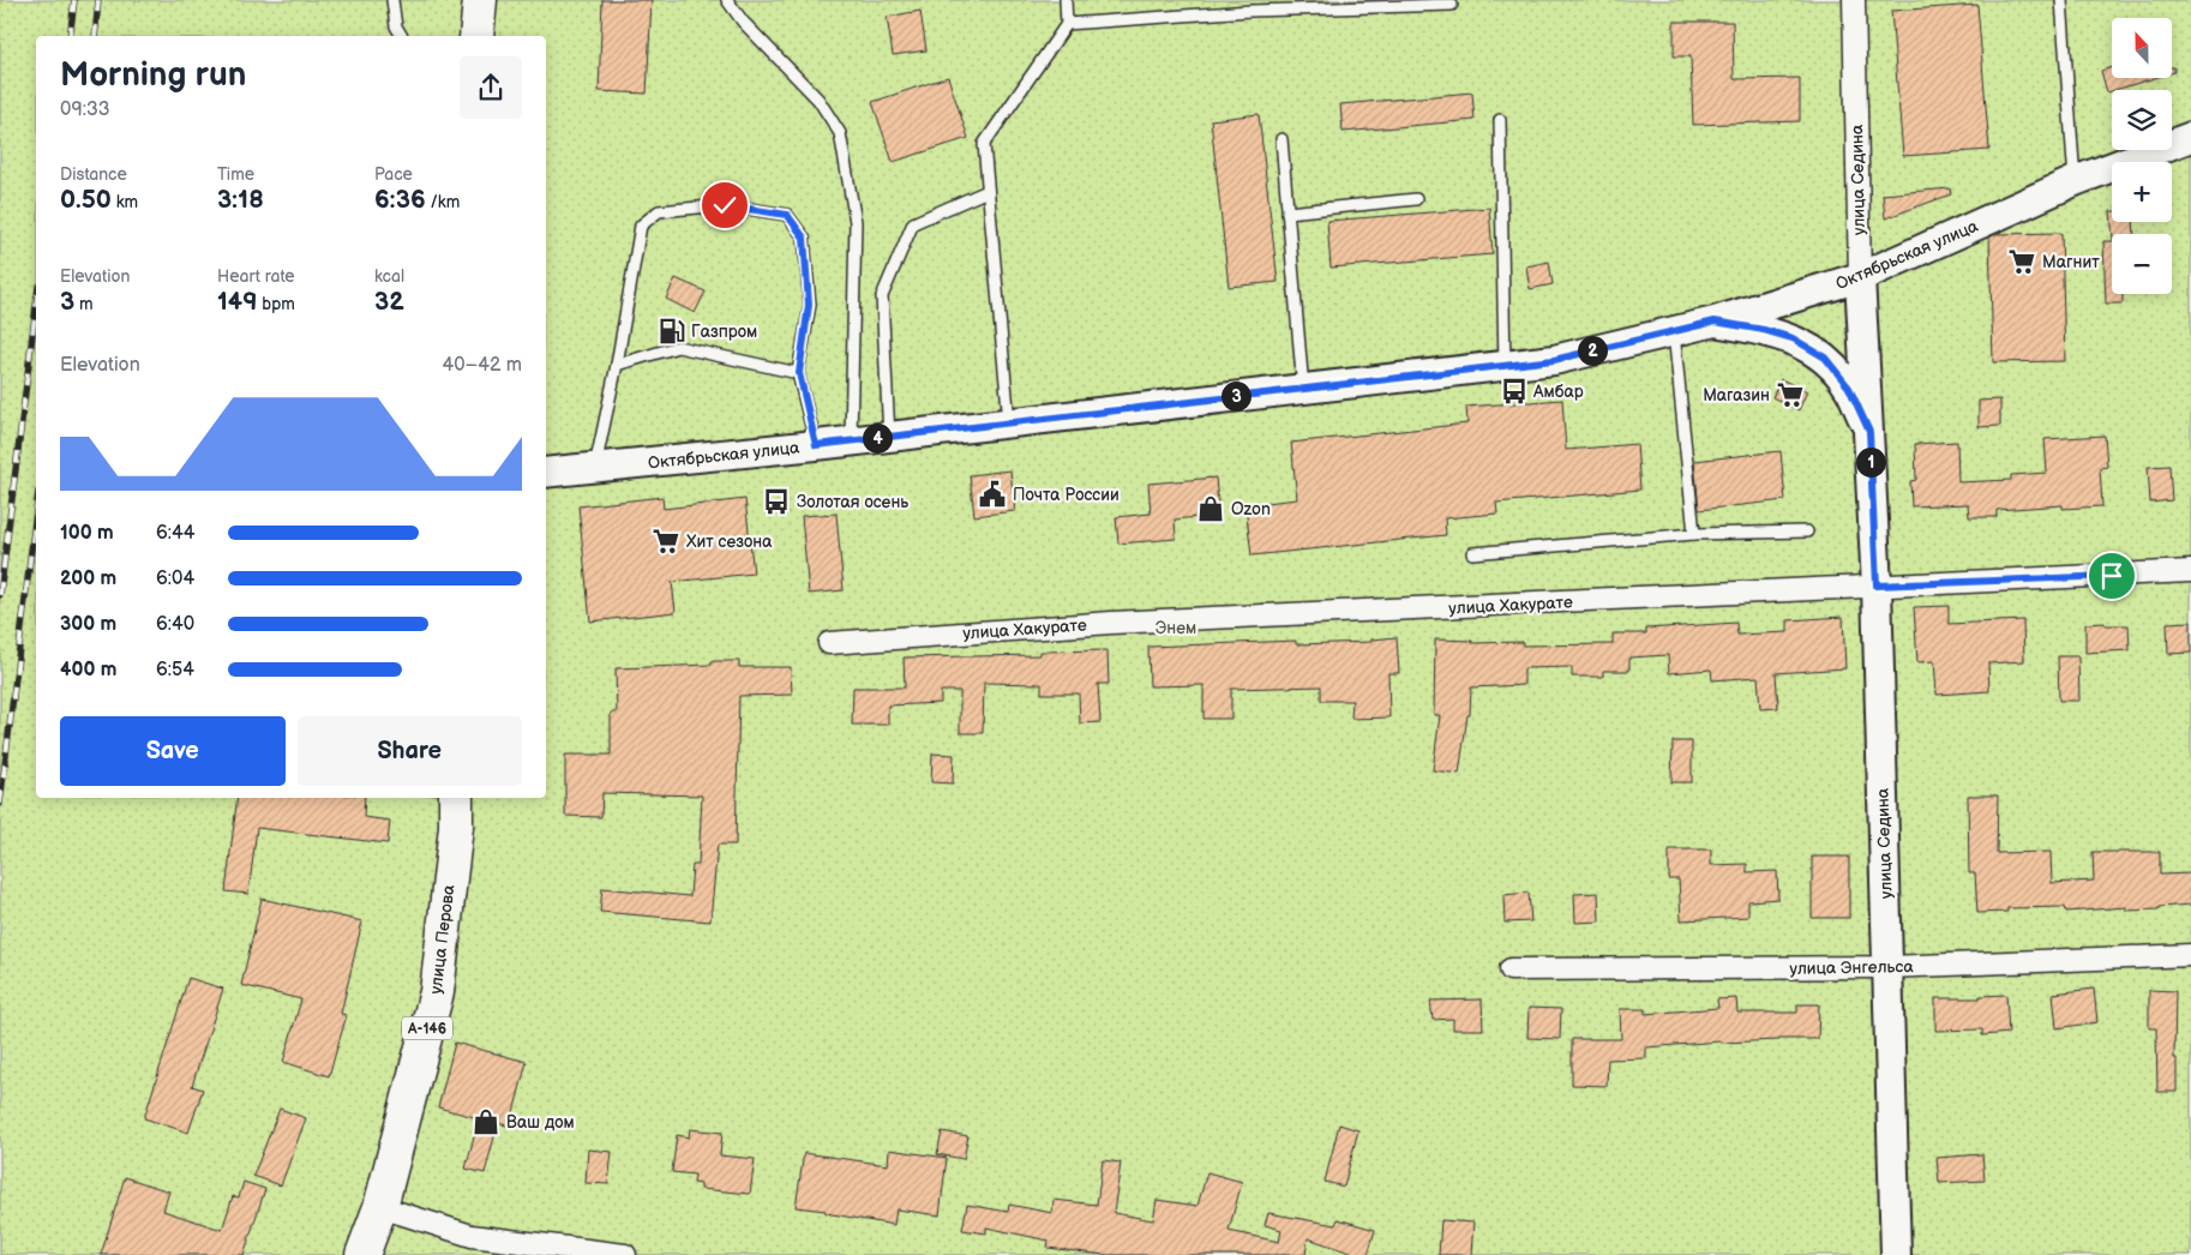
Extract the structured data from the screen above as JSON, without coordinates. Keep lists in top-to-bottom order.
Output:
{
  "streets": {
    "highway": ["улица Перова", "А-146"],
    "main road": ["улица Седина", "Октябрьская улица"],
    "street": ["улица Хакурате", "улица Энгельса"]
  },
  "crossings": [
    ["улица Седина", "Октябрьская улица"],
    ["улица Седина", "улица Хакурате"],
    ["улица Седина", "улица Энгельса"]
  ],
  "parks": ["Энем"],
  "places": {
    "supermarket": ["Магнит", "Магазин", "Хит сезона"],
    "fuel station": ["Газпром"],
    "bus stop": ["Амбар", "Золотая осень"],
    "public building": ["Почта России"],
    "shop": ["Ozon", "Ваш дом"]
  },
  "north": "top",
  "page": {
    "map_buttons": ["+", "−"],
    "heading": ["Morning run", "09:33"],
    "stats": [
      ["Distance", "0.50 km"],
      ["Time", "3:18"],
      ["Pace", "6:36 /km"],
      ["Elevation", "3 m"],
      ["Heart rate", "149 bpm"],
      ["kcal", "32"]
    ],
    "pins": [
      "2",
      "3",
      "4",
      "1"
    ],
    "chart": ["Elevation", "40–42 m"],
    "list": [
      {
        "name": "100 m",
        "note": "6:44"
      },
      {
        "name": "200 m",
        "note": "6:04"
      },
      {
        "name": "300 m",
        "note": "6:40"
      },
      {
        "name": "400 m",
        "note": "6:54"
      }
    ],
    "buttons": ["Save", "Share"]
  }
}
